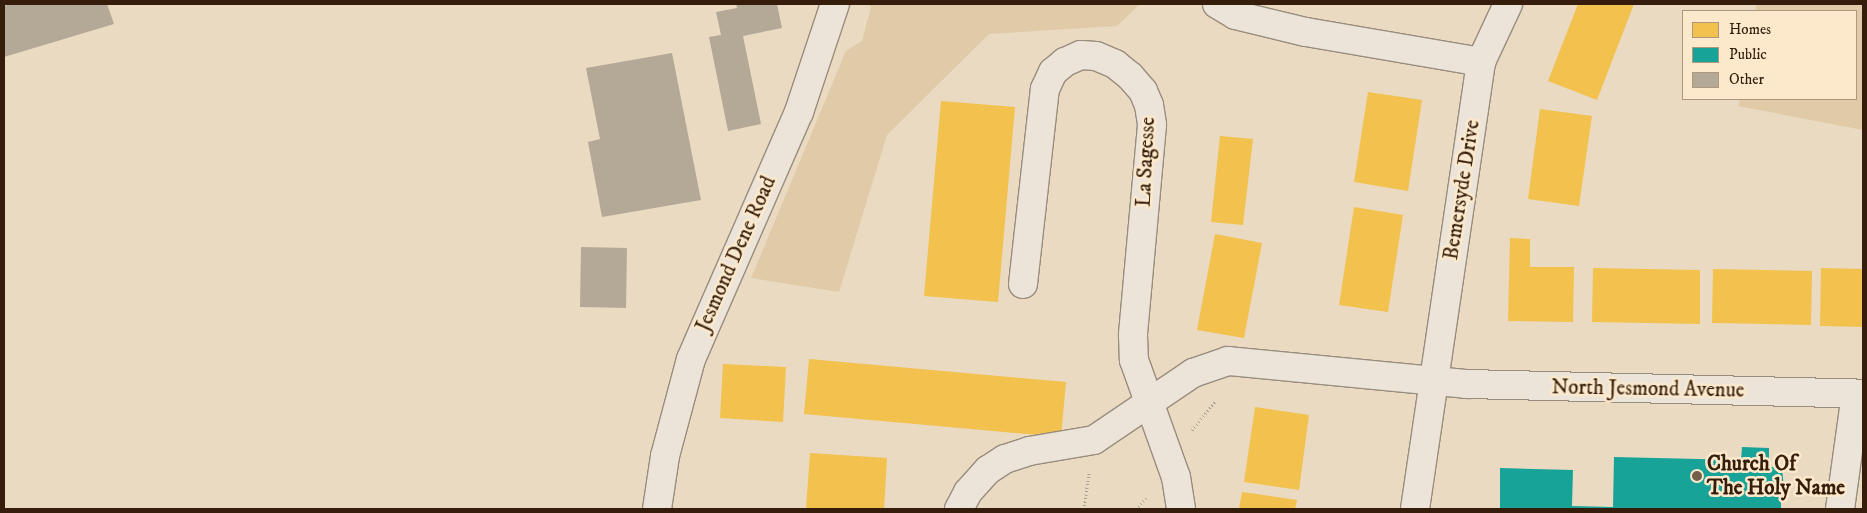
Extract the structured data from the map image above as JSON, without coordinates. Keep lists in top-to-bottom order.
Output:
{
  "streets": {
    "street": [
      "La Sagesse",
      "Bemersyde Drive",
      "Jesmond Dene Road",
      "North Jesmond Avenue"
    ]
  },
  "crossings": [
    ["Bemersyde Drive", "North Jesmond Avenue"]
  ],
  "places": ["Church Of The Holy Name"],
  "legend": ["Homes", "Public", "Other"]
}
